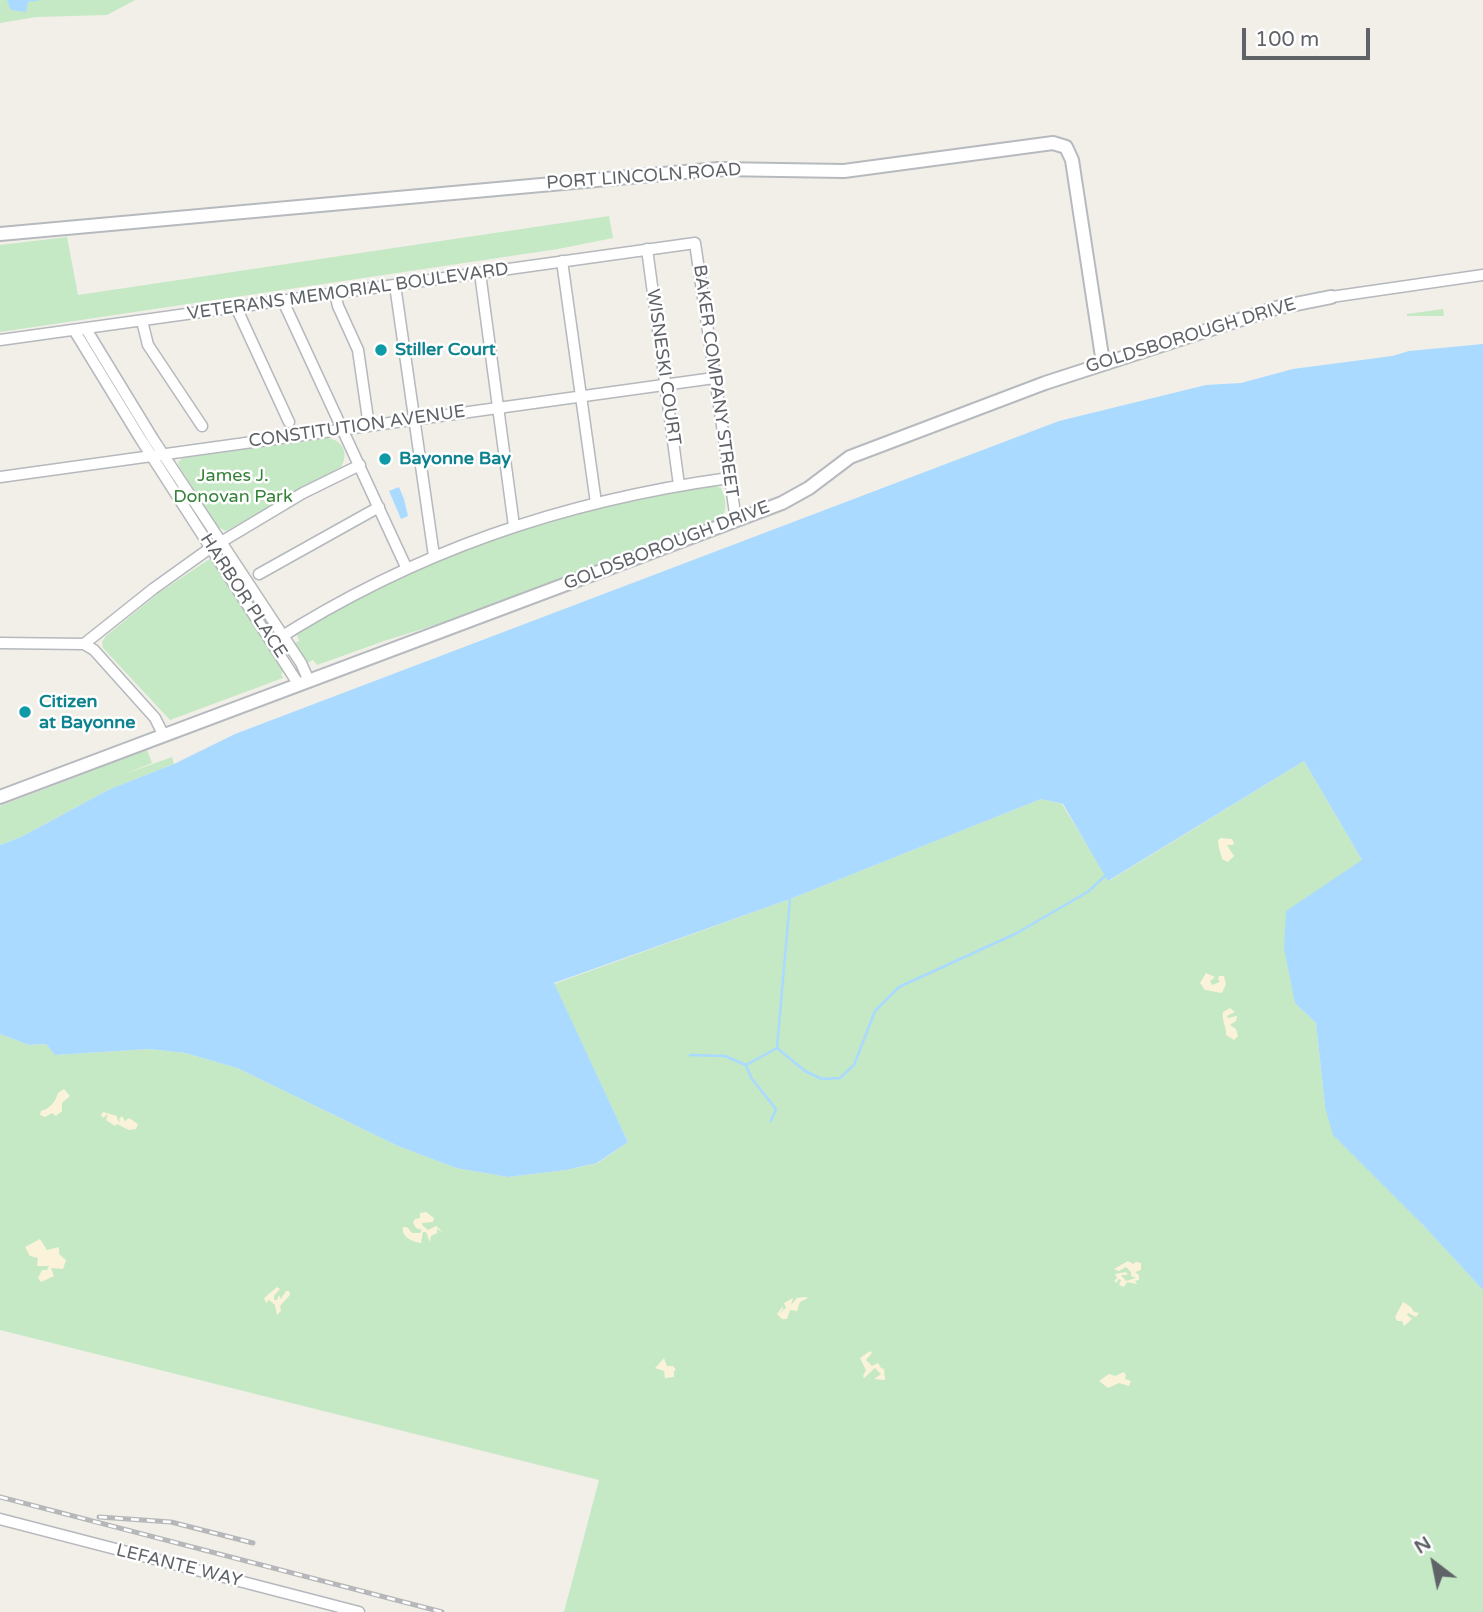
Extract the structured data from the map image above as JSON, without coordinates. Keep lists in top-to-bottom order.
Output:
{
  "streets": {
    "street": [
      "PORT LINCOLN ROAD",
      "VETERANS MEMORIAL BOULEVARD",
      "GOLDSBOROUGH DRIVE",
      "WISNESKI COURT",
      "BAKER COMPANY STREET",
      "CONSTITUTION AVENUE",
      "HARBOR PLACE",
      "LEFANTE WAY"
    ]
  },
  "crossings": [
    ["PORT LINCOLN ROAD", "GOLDSBOROUGH DRIVE"],
    ["VETERANS MEMORIAL BOULEVARD", "WISNESKI COURT"],
    ["VETERANS MEMORIAL BOULEVARD", "BAKER COMPANY STREET"],
    ["VETERANS MEMORIAL BOULEVARD", "HARBOR PLACE"],
    ["GOLDSBOROUGH DRIVE", "BAKER COMPANY STREET"],
    ["GOLDSBOROUGH DRIVE", "HARBOR PLACE"],
    ["WISNESKI COURT", "CONSTITUTION AVENUE"],
    ["BAKER COMPANY STREET", "CONSTITUTION AVENUE"],
    ["CONSTITUTION AVENUE", "HARBOR PLACE"]
  ],
  "parks": ["James J. Donovan Park"],
  "places": ["Stiller Court", "Bayonne Bay", "Citizen at Bayonne"],
  "scale_bar": "100 m",
  "north": "top left"
}
